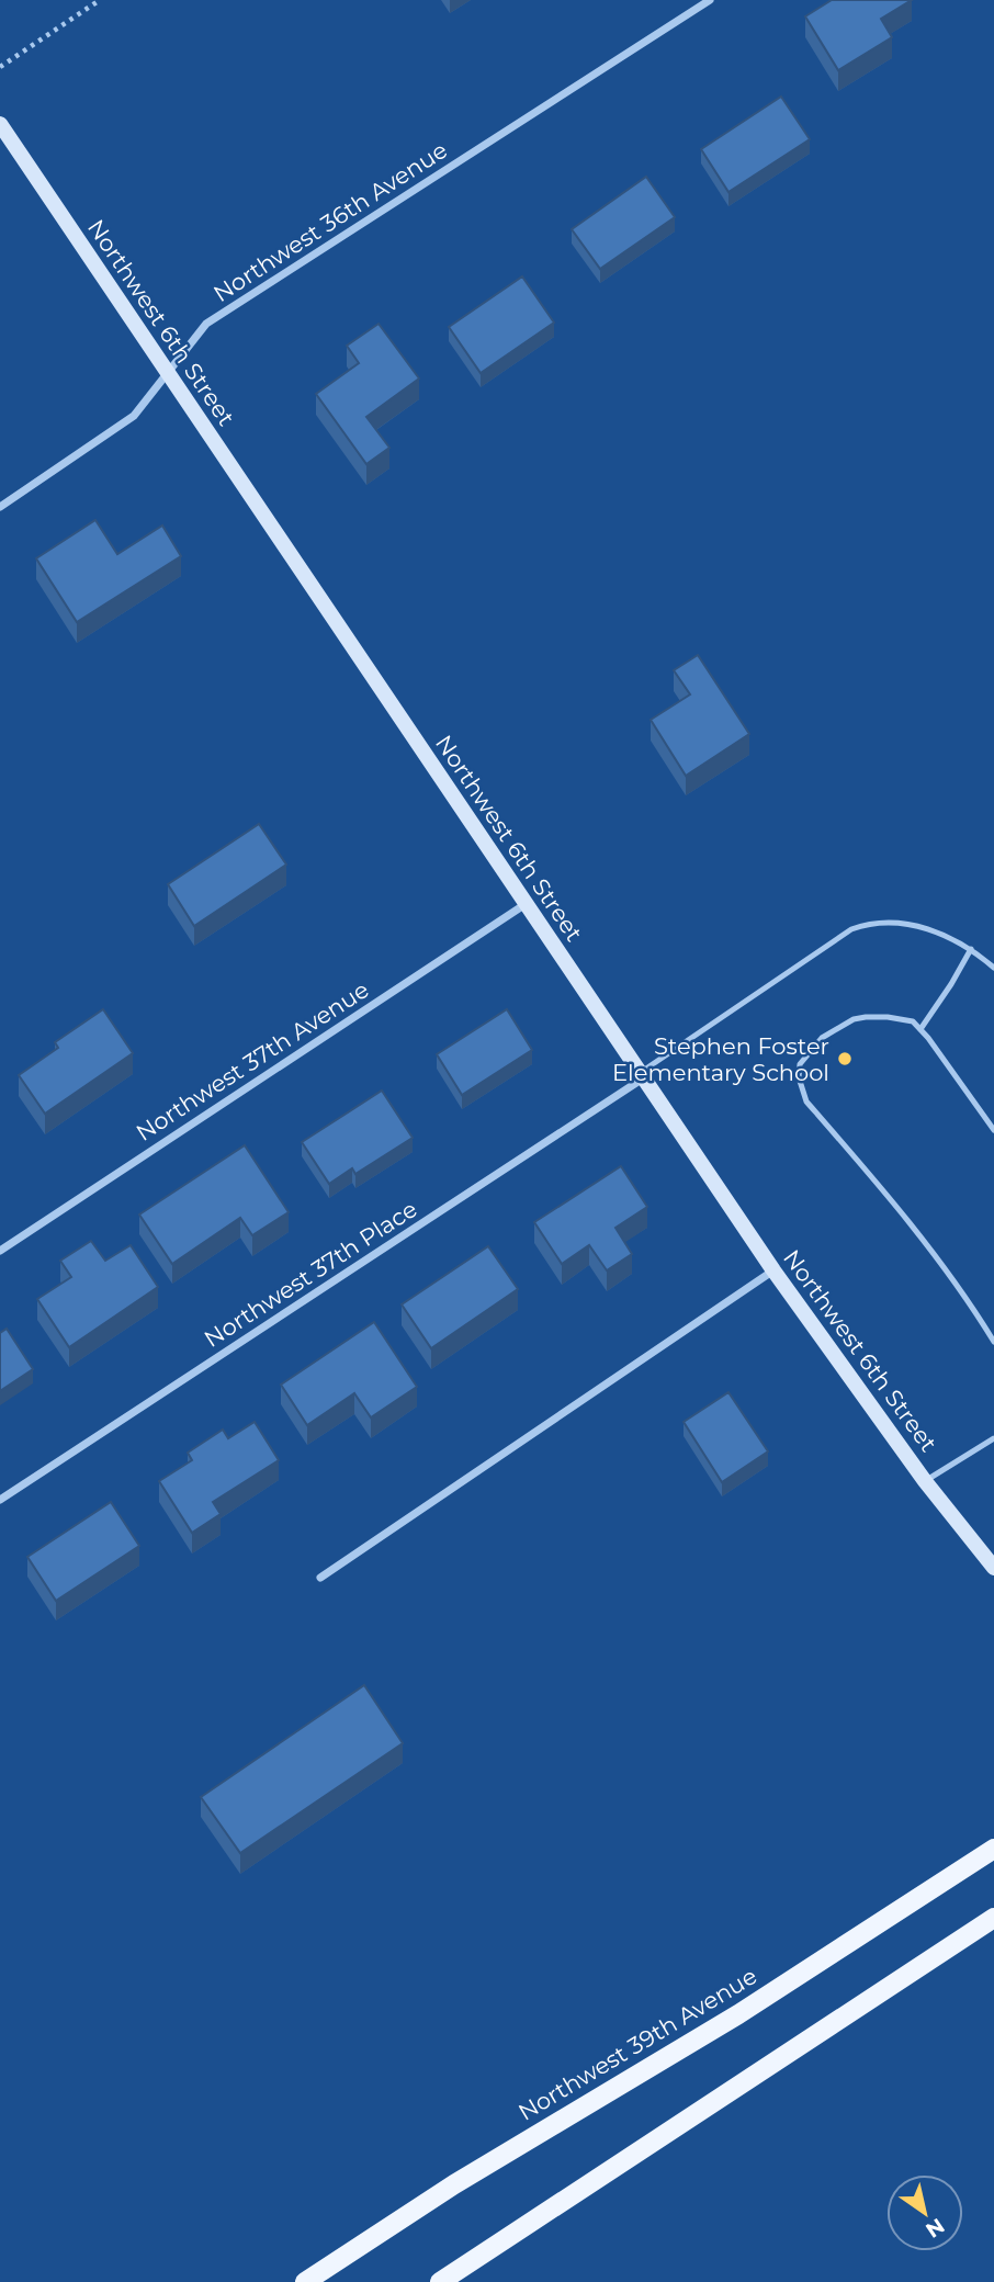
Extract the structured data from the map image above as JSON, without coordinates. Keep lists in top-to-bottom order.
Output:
{
  "streets": {
    "main road": ["Northwest 6th Street", "Northwest 39th Avenue"],
    "street": ["Northwest 36th Avenue", "Northwest 37th Avenue", "Northwest 37th Place"]
  },
  "crossings": [
    ["Northwest 36th Avenue", "Northwest 6th Street"],
    ["Northwest 6th Street", "Northwest 37th Avenue"],
    ["Northwest 6th Street", "Northwest 37th Place"]
  ],
  "places": ["Stephen Foster Elementary School"],
  "north": "bottom right"
}
